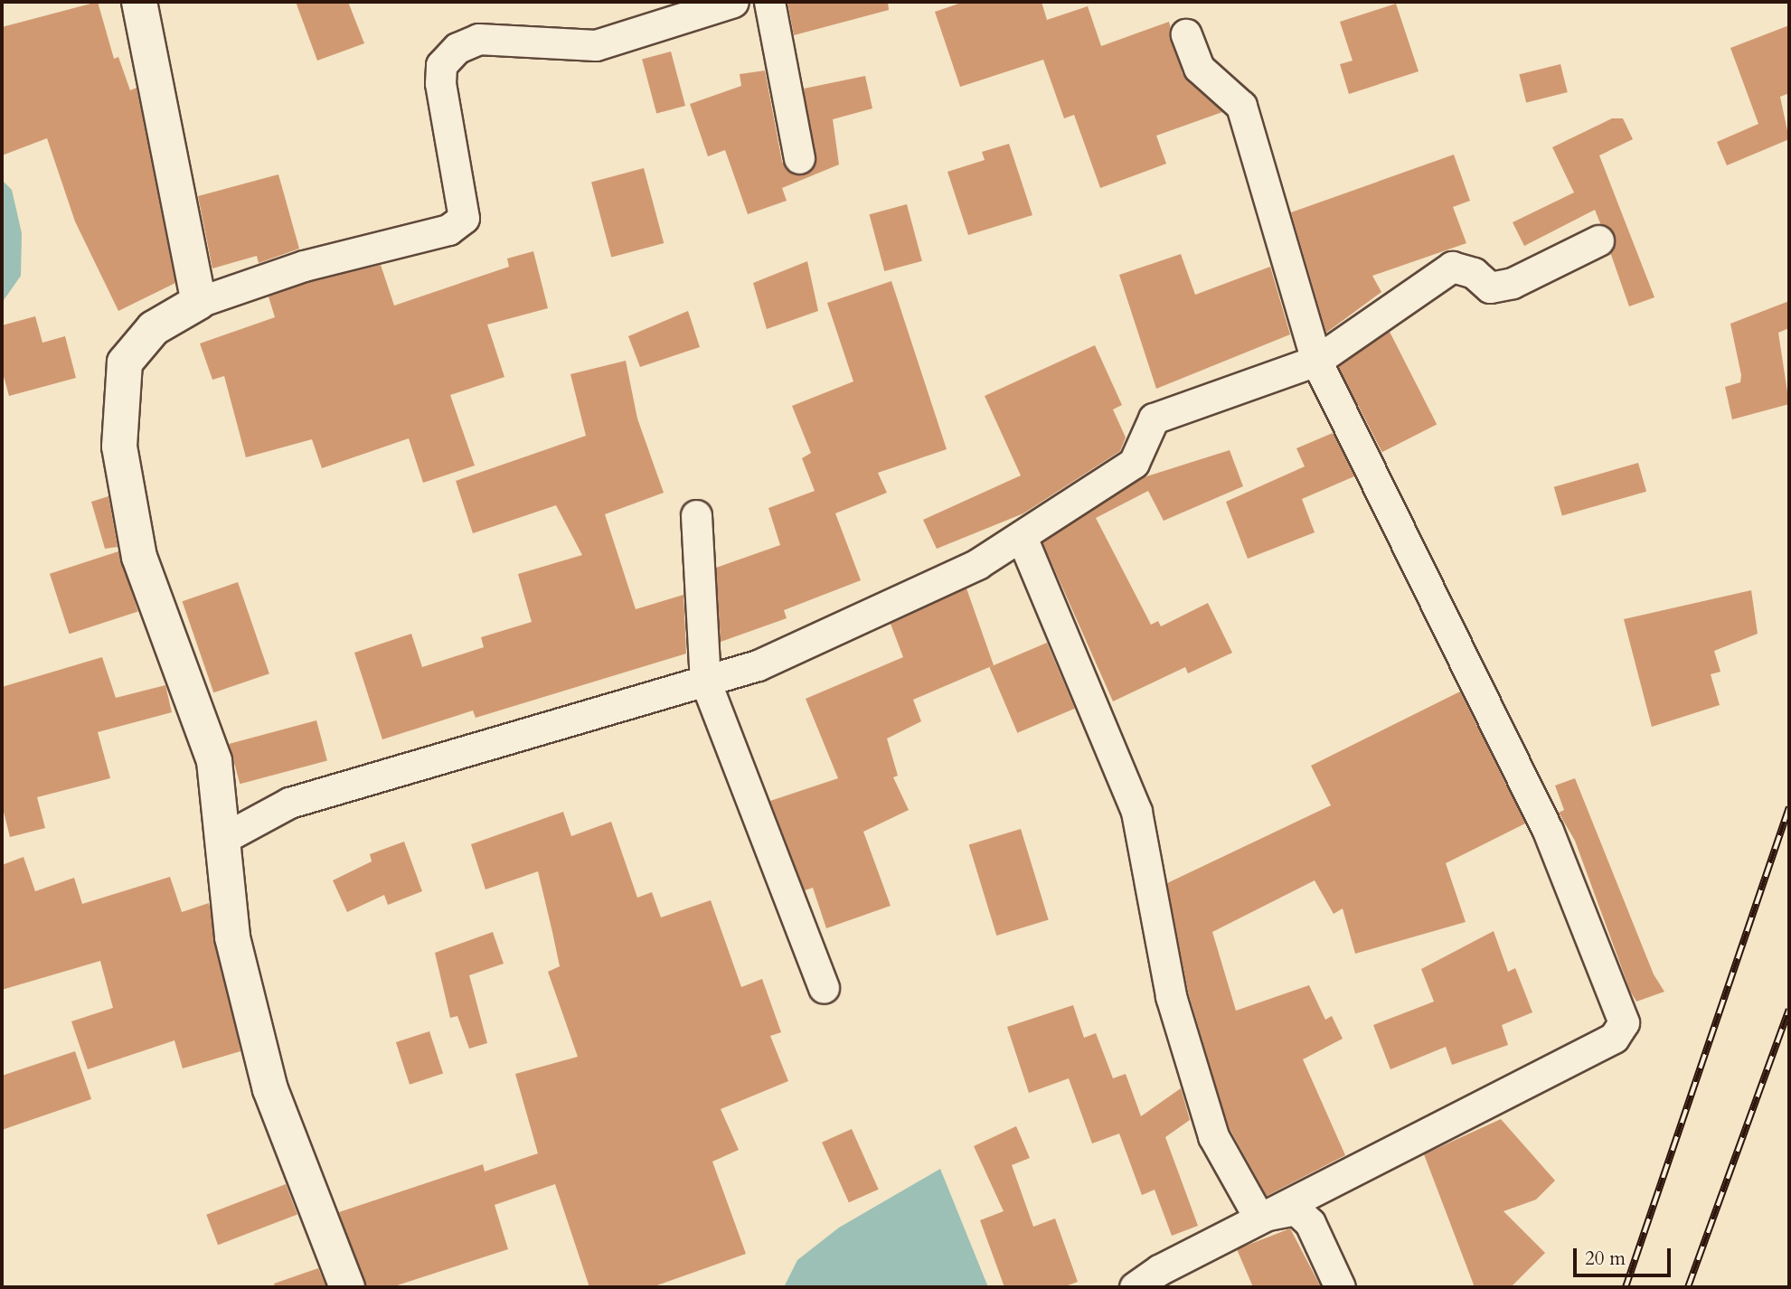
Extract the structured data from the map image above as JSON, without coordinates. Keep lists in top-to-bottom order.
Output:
{
  "scale_bar": "20 m"
}
